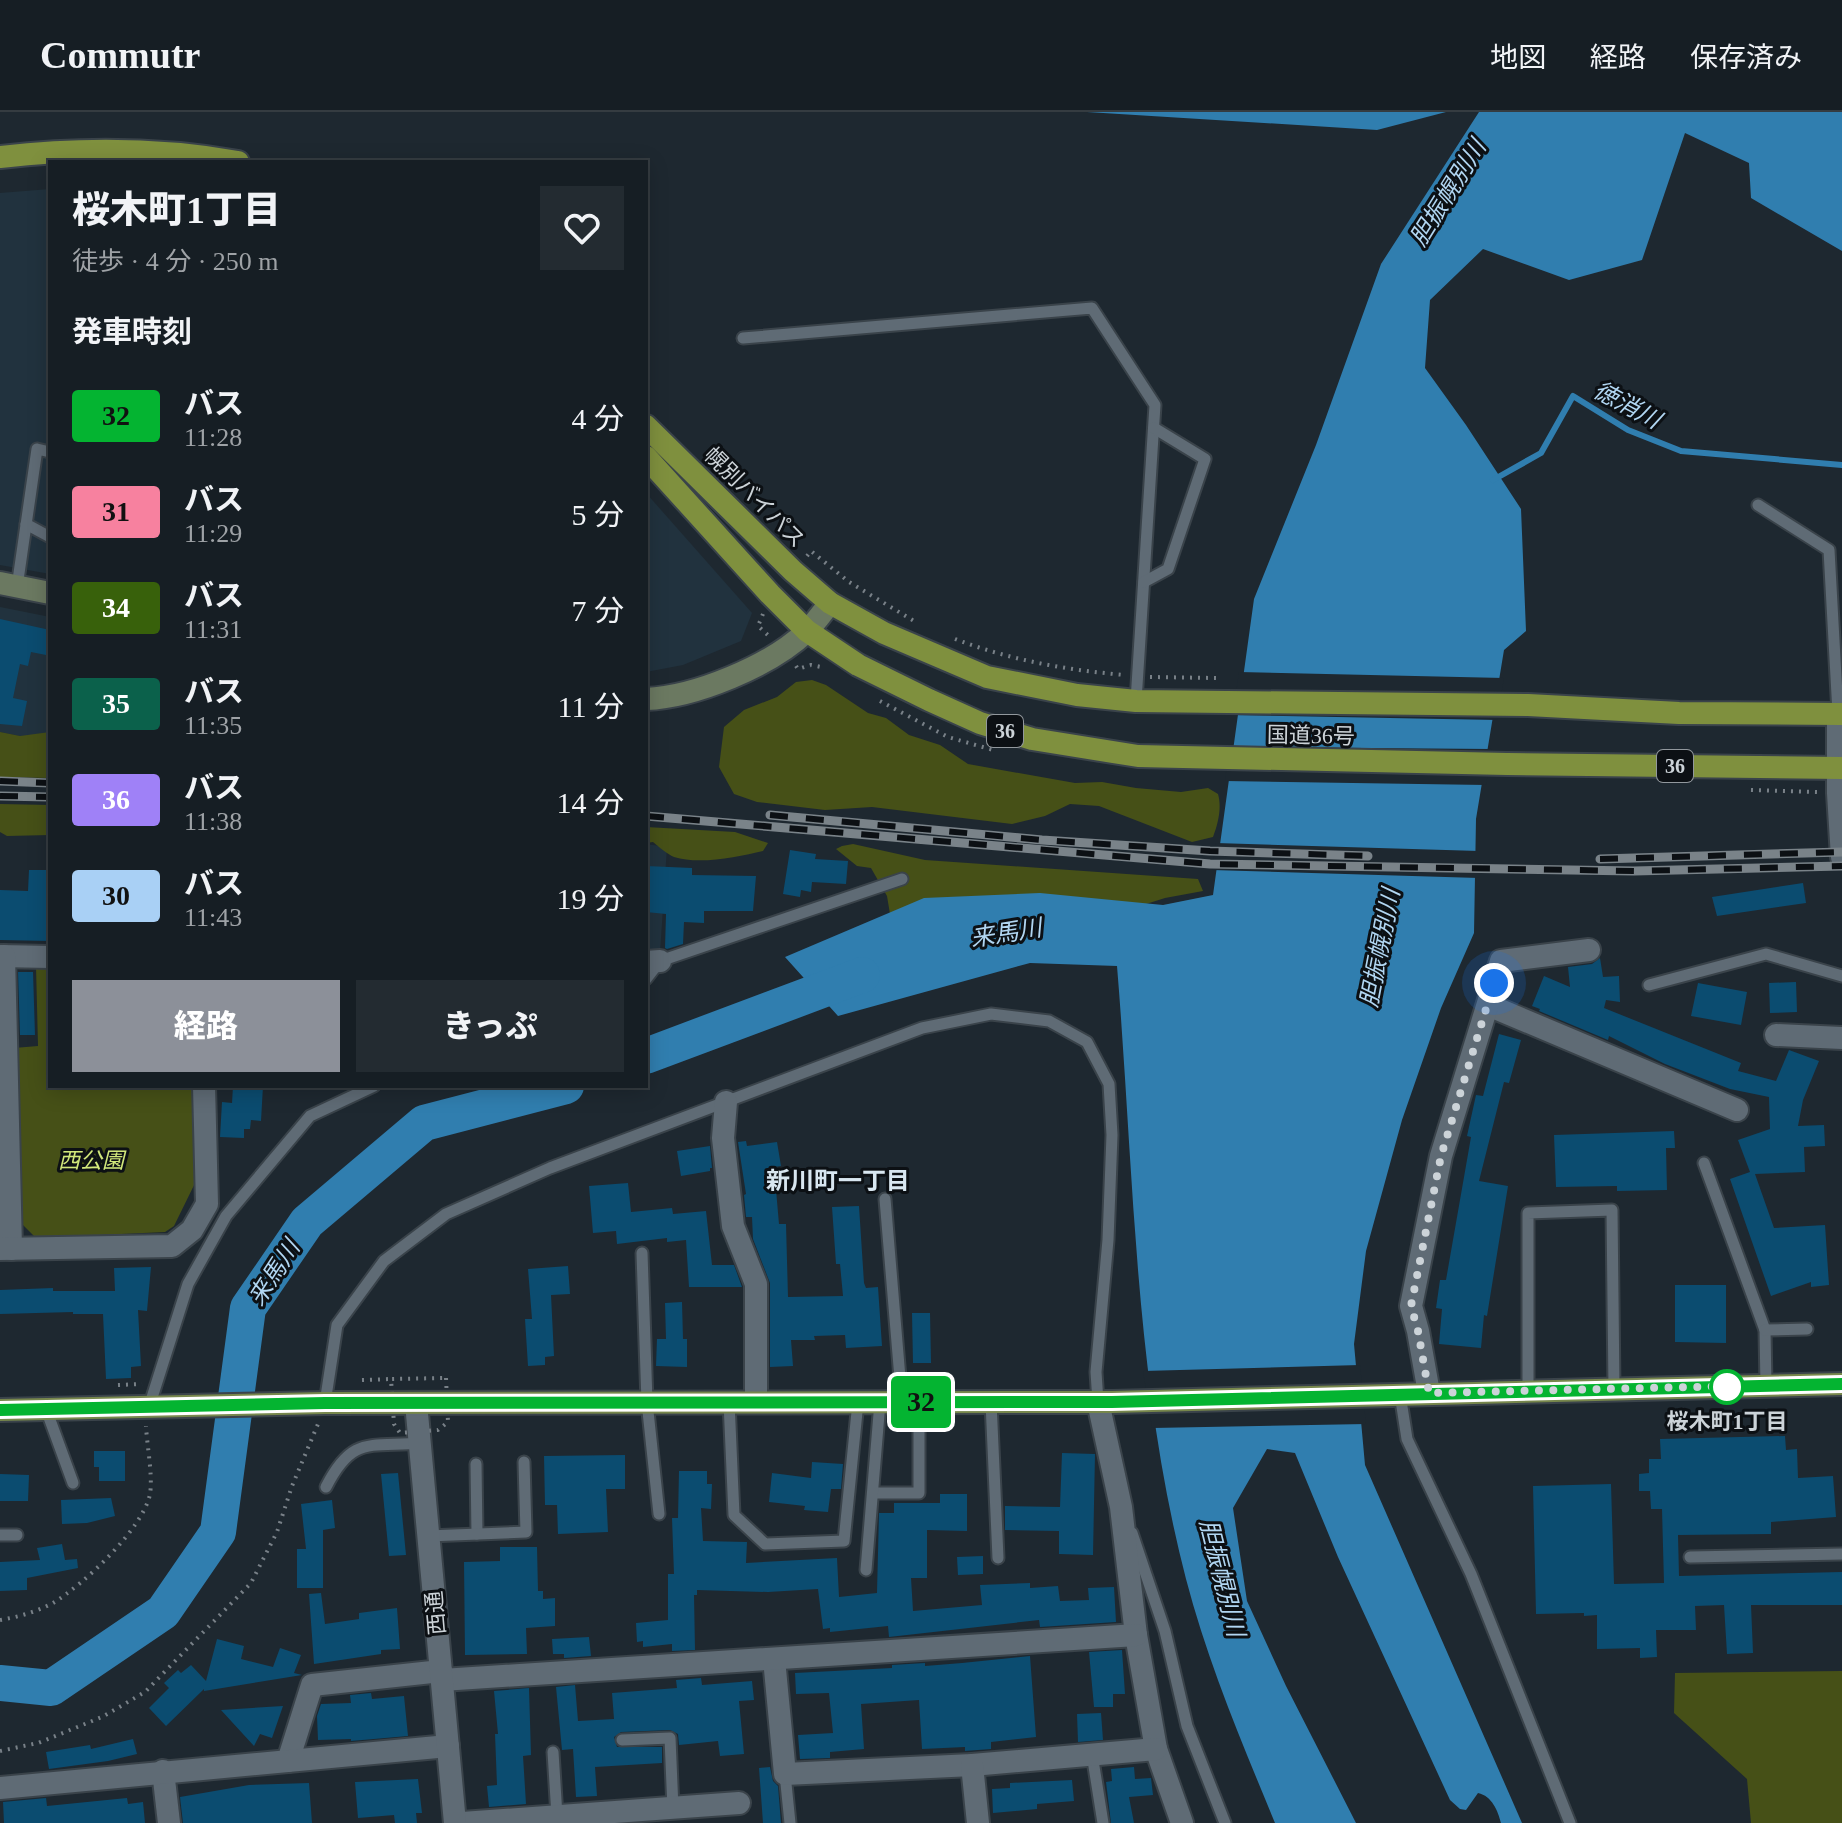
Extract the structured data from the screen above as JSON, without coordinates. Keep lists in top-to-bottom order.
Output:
{
  "streets": {
    "highway": ["幌別バイパス", "36", "国道36号"],
    "street": ["西通"]
  },
  "crossings": [
    ["幌別バイパス", "国道36号"],
    ["36", "国道36号"]
  ],
  "districts": ["新川町一丁目"],
  "water": ["胆振幌別川", "徳消川", "来馬川"],
  "parks": ["西公園"],
  "places": ["桜木町1丁目"],
  "lines": ["bus line 32"],
  "page": {
    "header": "Commutr",
    "nav": ["地図", "経路", "保存済み"],
    "on_map": "32",
    "heading": [
      ["桜木町1丁目", "徒歩 · 4 分 · 250 m"],
      "発車時刻"
    ],
    "list": [
      {
        "mark": "32",
        "name": "バス",
        "note": "11:28",
        "value": "4 分"
      },
      {
        "mark": "31",
        "name": "バス",
        "note": "11:29",
        "value": "5 分"
      },
      {
        "mark": "34",
        "name": "バス",
        "note": "11:31",
        "value": "7 分"
      },
      {
        "mark": "35",
        "name": "バス",
        "note": "11:35",
        "value": "11 分"
      },
      {
        "mark": "36",
        "name": "バス",
        "note": "11:38",
        "value": "14 分"
      },
      {
        "mark": "30",
        "name": "バス",
        "note": "11:43",
        "value": "19 分"
      }
    ],
    "buttons": ["経路", "きっぷ"]
  }
}
